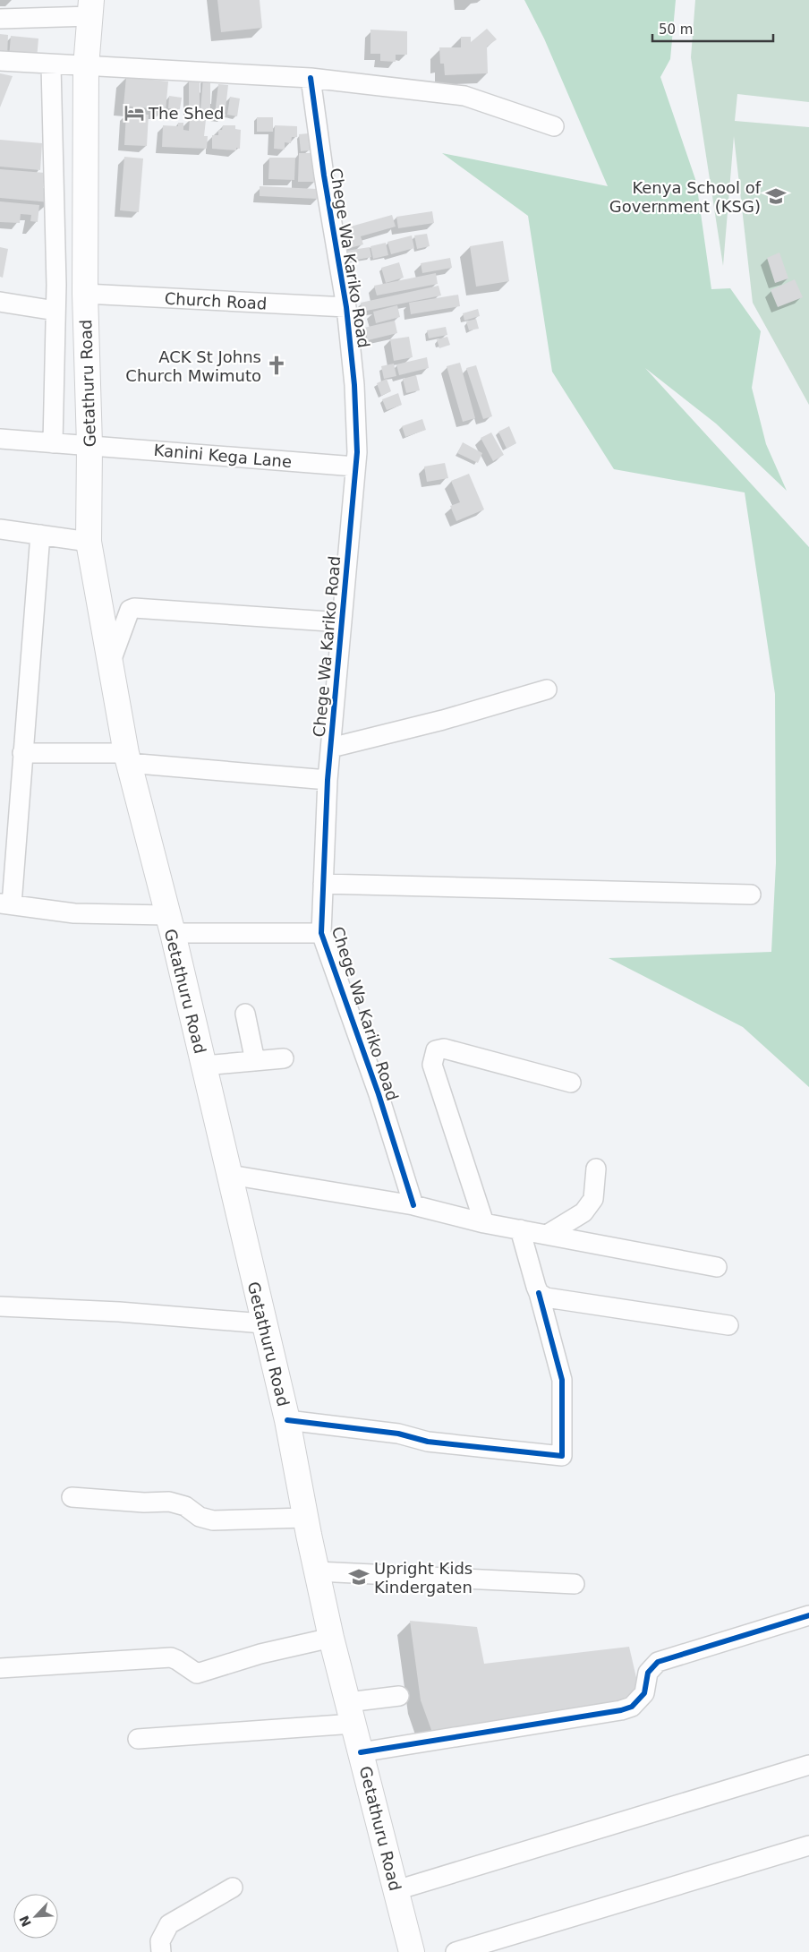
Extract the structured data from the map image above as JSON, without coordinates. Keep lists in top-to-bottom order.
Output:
{
  "streets": {
    "main road": ["Getathuru Road"],
    "street": ["Chege Wa Kariko Road", "Church Road", "Kanini Kega Lane"]
  },
  "crossings": [
    ["Chege Wa Kariko Road", "Church Road"],
    ["Chege Wa Kariko Road", "Getathuru Road"],
    ["Chege Wa Kariko Road", "Kanini Kega Lane"],
    ["Church Road", "Getathuru Road"],
    ["Getathuru Road", "Kanini Kega Lane"]
  ],
  "places": {
    "hotel": ["The Shed"],
    "school or university": ["Kenya School of Government (KSG)", "Upright Kids Kindergaten"],
    "church": ["ACK St Johns Church Mwimuto"]
  },
  "scale_bar": "50 m",
  "north": "bottom left"
}
